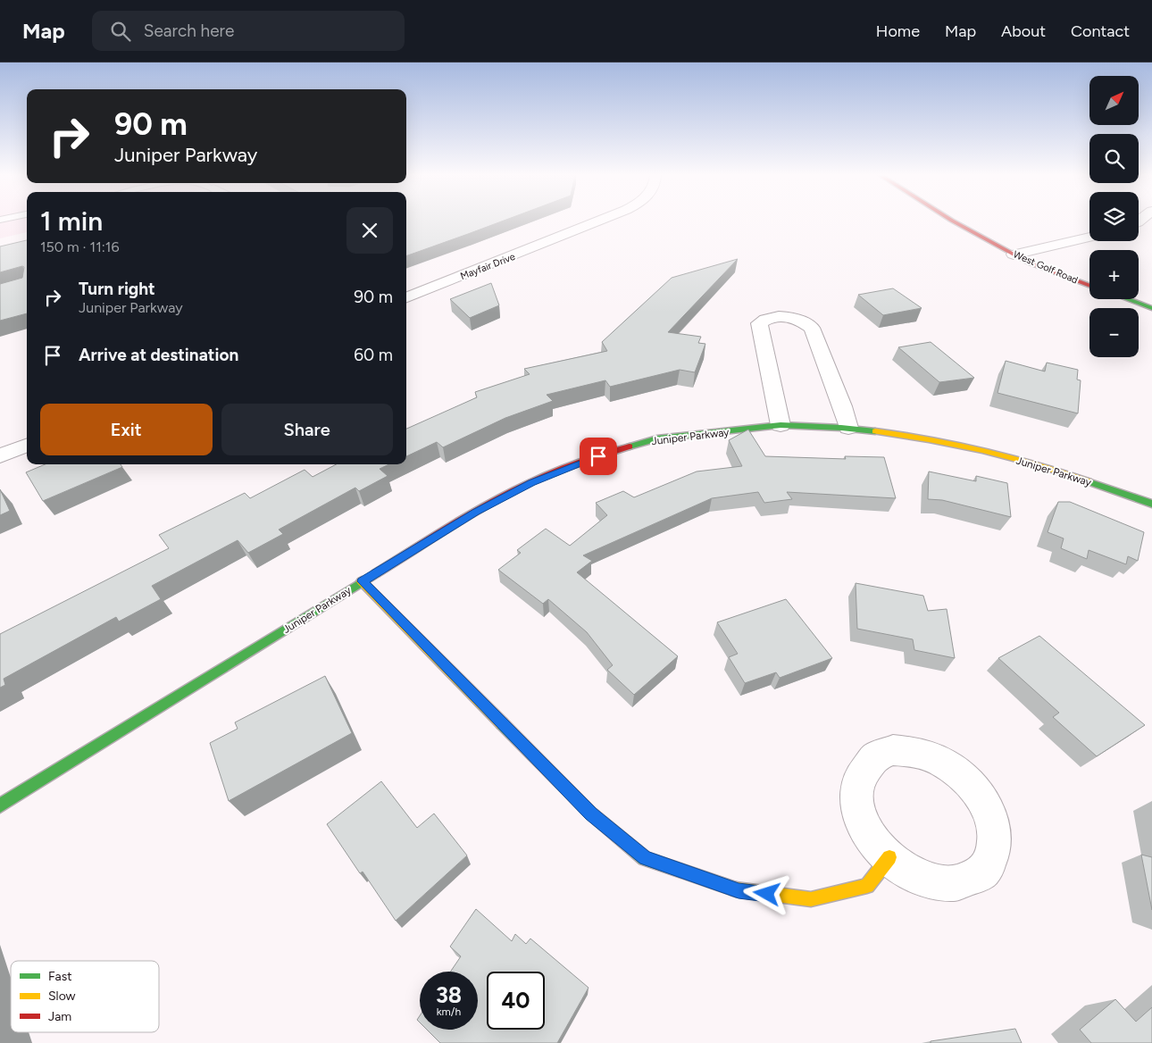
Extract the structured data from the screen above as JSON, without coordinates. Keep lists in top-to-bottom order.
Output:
{
  "streets": {
    "street": ["Mayfair Drive", "West Golf Road", "Juniper Parkway"]
  },
  "legend": ["Fast", "Slow", "Jam"],
  "north": "top right",
  "page": {
    "header": "Map",
    "search": "Search here",
    "nav": [
      "Home",
      "Map",
      "About",
      "Contact"
    ],
    "map_buttons": ["+", "−"],
    "turn": ["90 m", "Juniper Parkway"],
    "heading": ["1 min", "150 m · 11:16"],
    "list": [
      {
        "name": "Turn right",
        "note": "Juniper Parkway",
        "value": "90 m"
      },
      {
        "name": "Arrive at destination",
        "value": "60 m"
      }
    ],
    "buttons": ["Exit", "Share"],
    "speed": "38 km/h",
    "limit": "40"
  }
}
